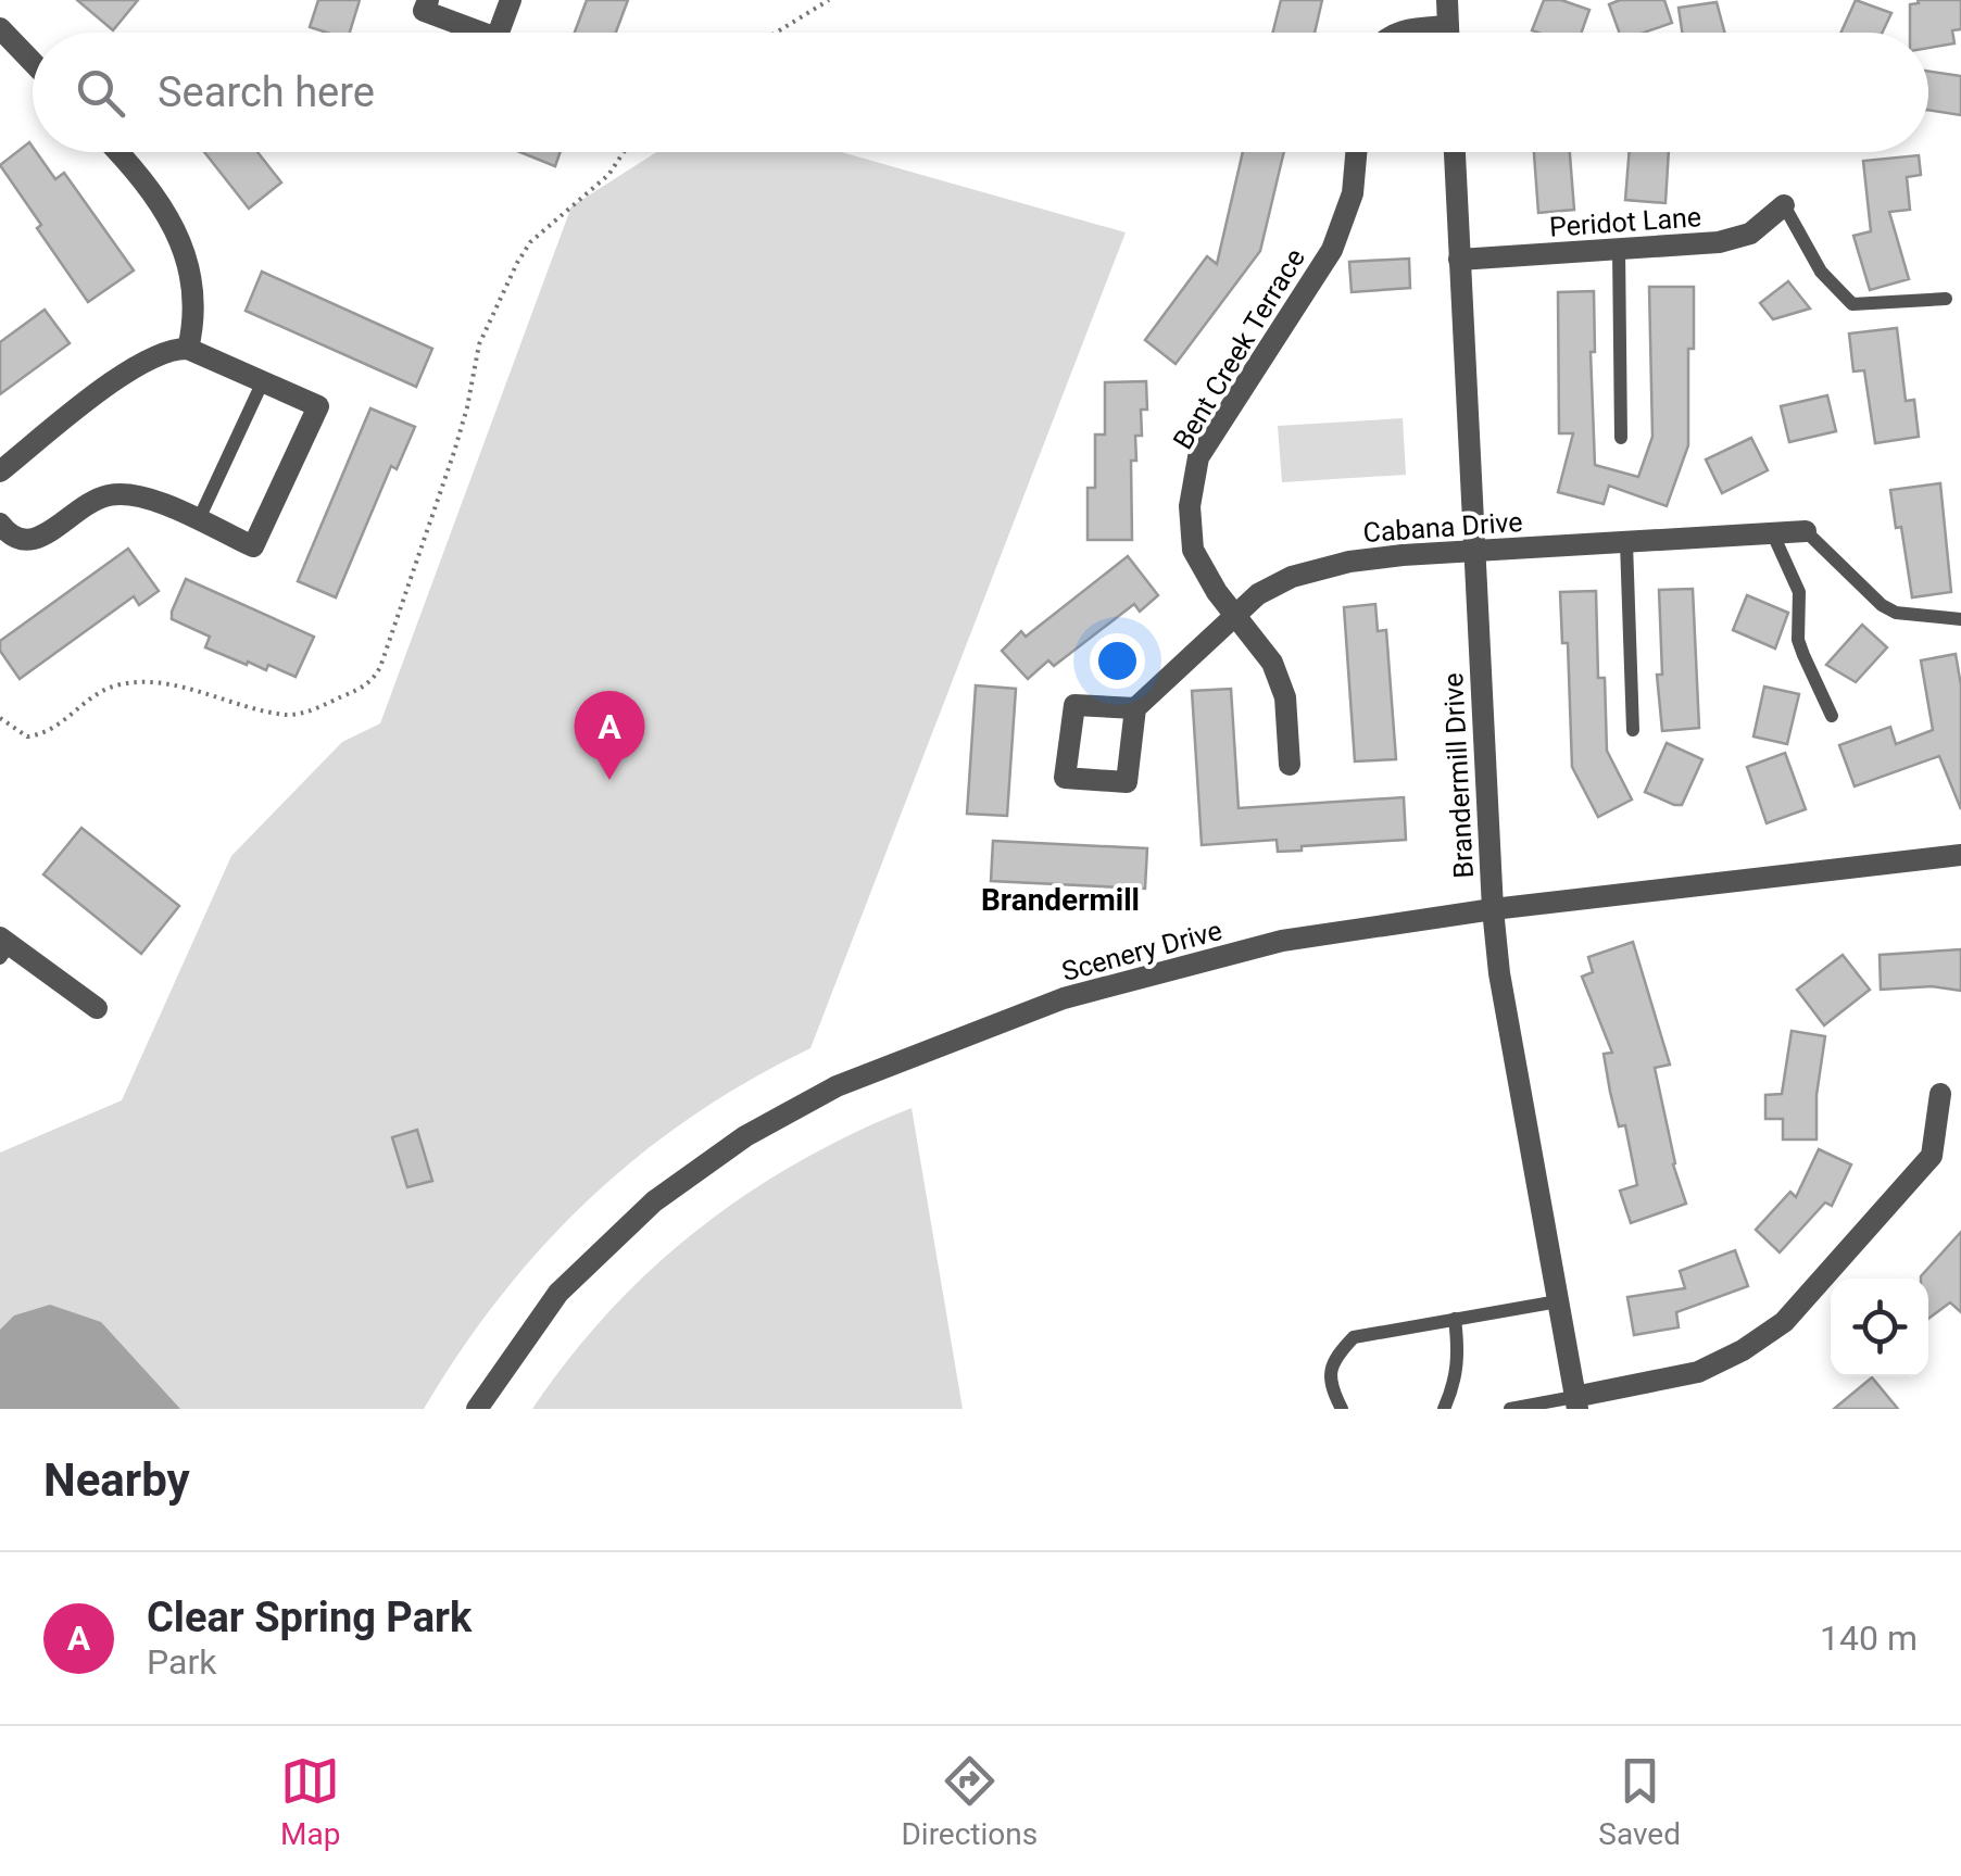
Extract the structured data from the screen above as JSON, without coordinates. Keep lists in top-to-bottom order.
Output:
{
  "streets": {
    "street": [
      "Peridot Lane",
      "Bent Creek Terrace",
      "Cabana Drive",
      "Brandermill Drive",
      "Scenery Drive"
    ]
  },
  "crossings": [
    ["Peridot Lane", "Brandermill Drive"],
    ["Bent Creek Terrace", "Cabana Drive"],
    ["Cabana Drive", "Brandermill Drive"],
    ["Brandermill Drive", "Scenery Drive"]
  ],
  "districts": ["Brandermill"],
  "page": {
    "search": "Search here",
    "pins": "A",
    "heading": "Nearby",
    "list": [
      {
        "mark": "A",
        "name": "Clear Spring Park",
        "note": "Park",
        "value": "140 m"
      }
    ],
    "nav": ["Map", "Directions", "Saved"]
  }
}
